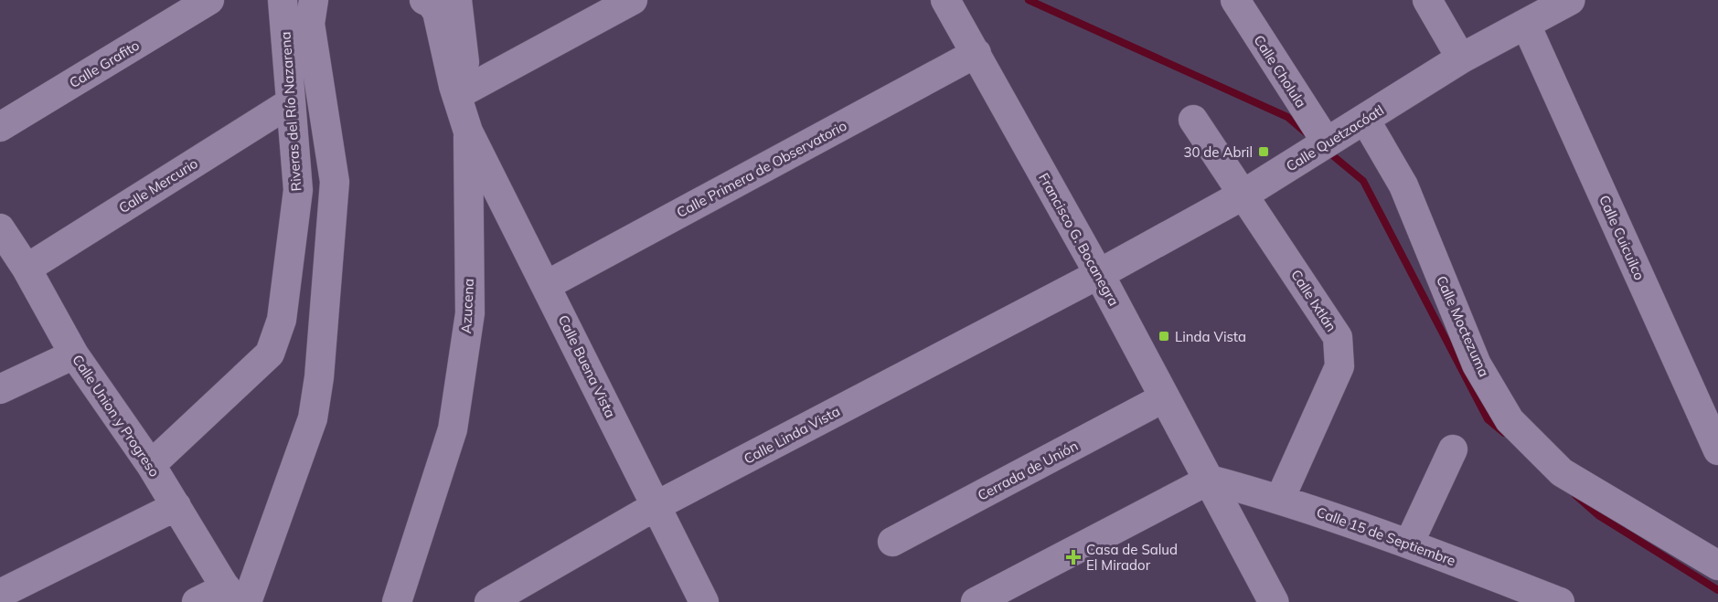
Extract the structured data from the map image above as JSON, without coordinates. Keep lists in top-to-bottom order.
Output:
{
  "streets": {
    "street": [
      "Calle Grafito",
      "Calle Cholula",
      "Riveras del Río Nazarena",
      "Calle Quetzacóatl",
      "Calle Primera de Observatorio",
      "Calle Mercurio",
      "Calle Cuicuilco",
      "Francisco G. Bocanegra",
      "Calle Ixtlán",
      "Azucena",
      "Calle Moctezuma",
      "Calle Buena Vista",
      "Calle Union y Progreso",
      "Calle Linda Vista",
      "Cerrada de Unión",
      "Calle 15 de Septiembre"
    ]
  },
  "crossings": [
    ["Calle Cholula", "Calle Quetzacóatl"],
    ["Riveras del Río Nazarena", "Calle Mercurio"],
    ["Riveras del Río Nazarena", "Calle Union y Progreso"],
    ["Calle Quetzacóatl", "Calle Cuicuilco"],
    ["Calle Quetzacóatl", "Francisco G. Bocanegra"],
    ["Calle Quetzacóatl", "Calle Ixtlán"],
    ["Calle Quetzacóatl", "Calle Moctezuma"],
    ["Calle Quetzacóatl", "Calle Linda Vista"],
    ["Calle Primera de Observatorio", "Francisco G. Bocanegra"],
    ["Calle Primera de Observatorio", "Calle Buena Vista"],
    ["Calle Mercurio", "Calle Union y Progreso"],
    ["Francisco G. Bocanegra", "Calle Linda Vista"],
    ["Francisco G. Bocanegra", "Cerrada de Unión"],
    ["Francisco G. Bocanegra", "Calle 15 de Septiembre"],
    ["Calle Ixtlán", "Calle 15 de Septiembre"],
    ["Azucena", "Calle Buena Vista"],
    ["Calle Buena Vista", "Calle Linda Vista"]
  ],
  "places": {
    "transit": ["30 de Abril", "Linda Vista"],
    "health": ["Casa de Salud El Mirador"]
  }
}
